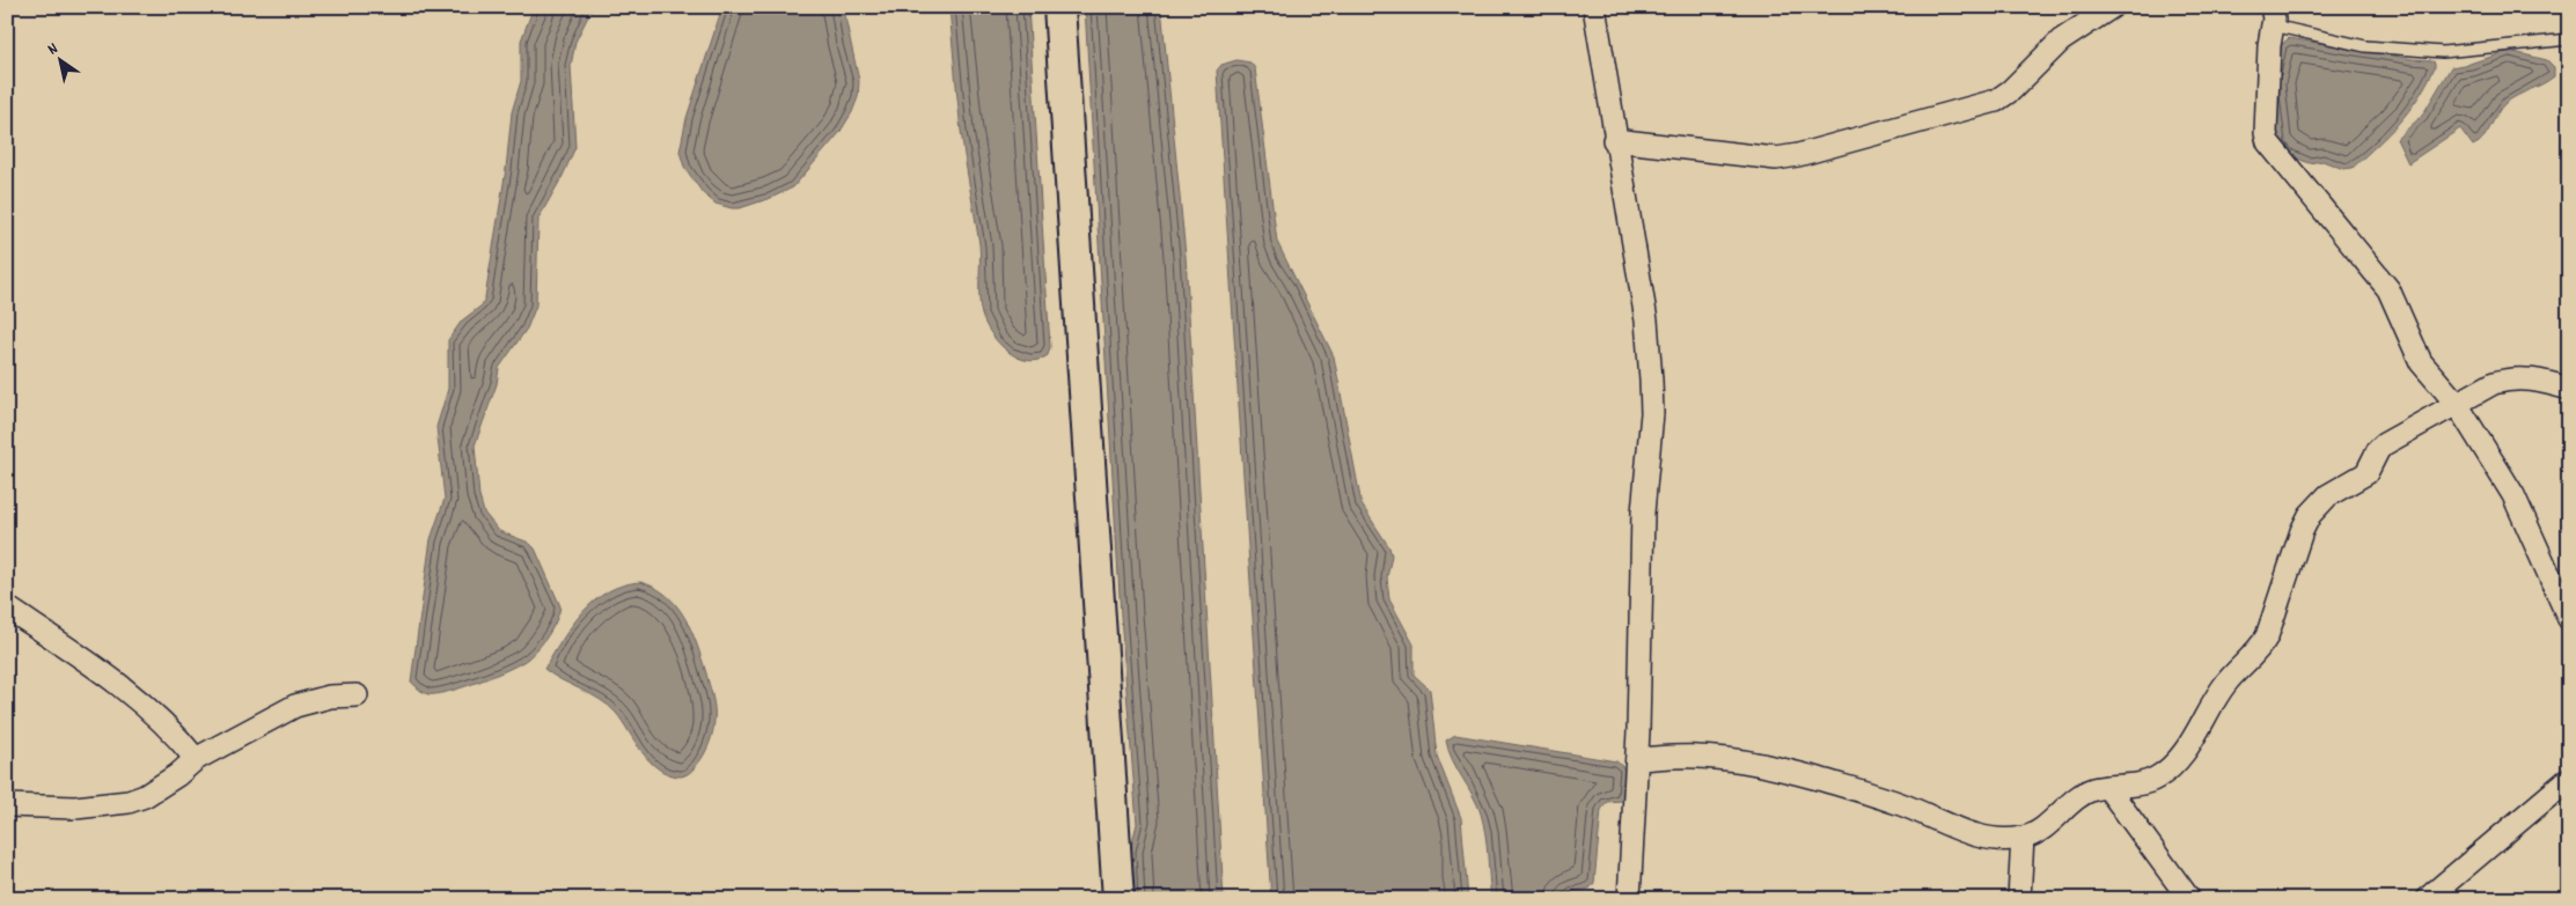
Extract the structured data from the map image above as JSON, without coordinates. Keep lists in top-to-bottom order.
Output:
{
  "north": "top left"
}
